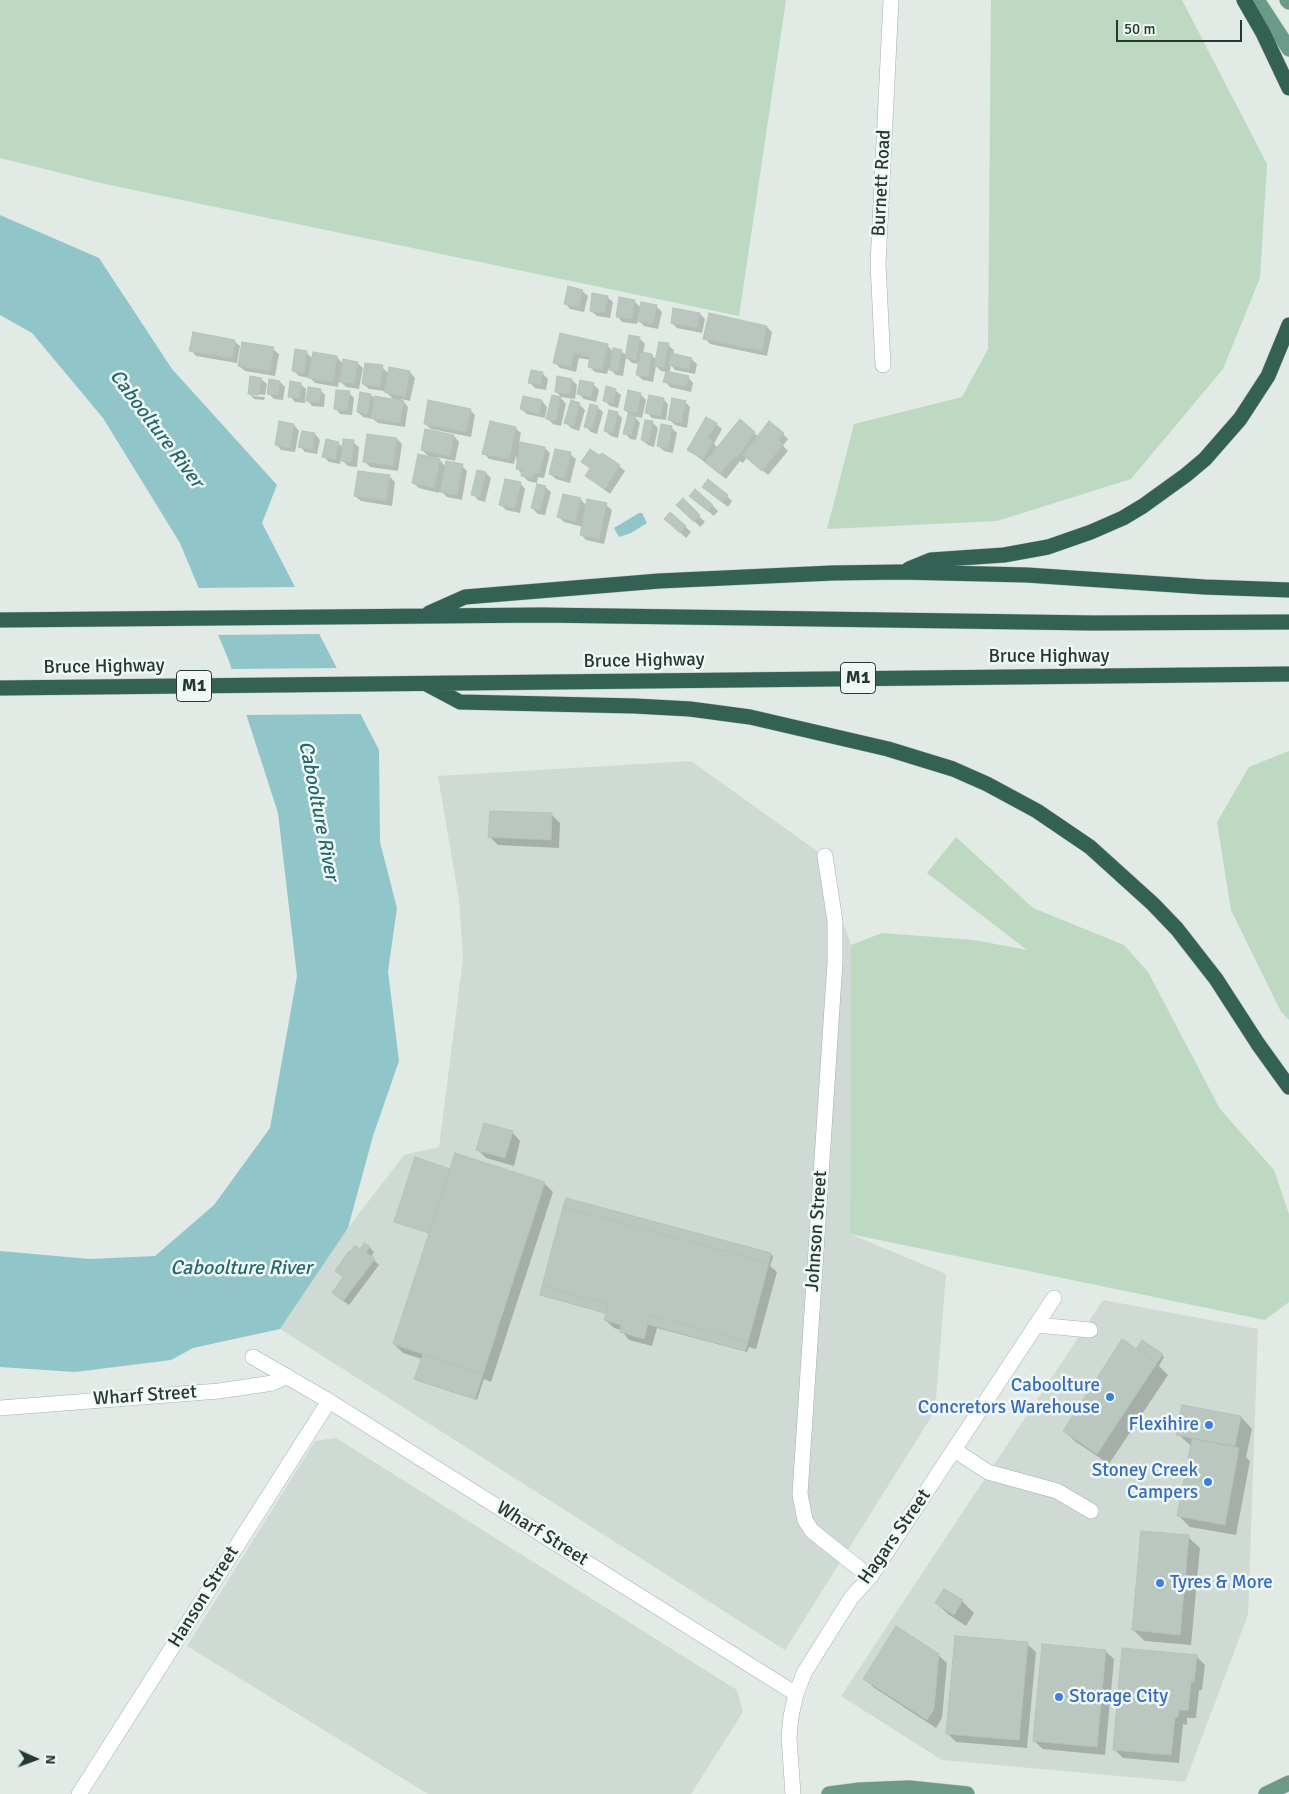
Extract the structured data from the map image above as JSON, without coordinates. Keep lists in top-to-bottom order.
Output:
{
  "streets": {
    "highway": ["Bruce Highway", "M1"],
    "street": [
      "Burnett Road",
      "Johnson Street",
      "Wharf Street",
      "Hagars Street",
      "Hanson Street"
    ]
  },
  "crossings": [
    ["Johnson Street", "Hagars Street"],
    ["Wharf Street", "Hagars Street"],
    ["Wharf Street", "Hanson Street"]
  ],
  "water": ["Caboolture River"],
  "places": [
    "Caboolture Concretors Warehouse",
    "Flexihire",
    "Stoney Creek Campers",
    "Tyres & More",
    "Storage City"
  ],
  "scale_bar": "50 m",
  "north": "right"
}
